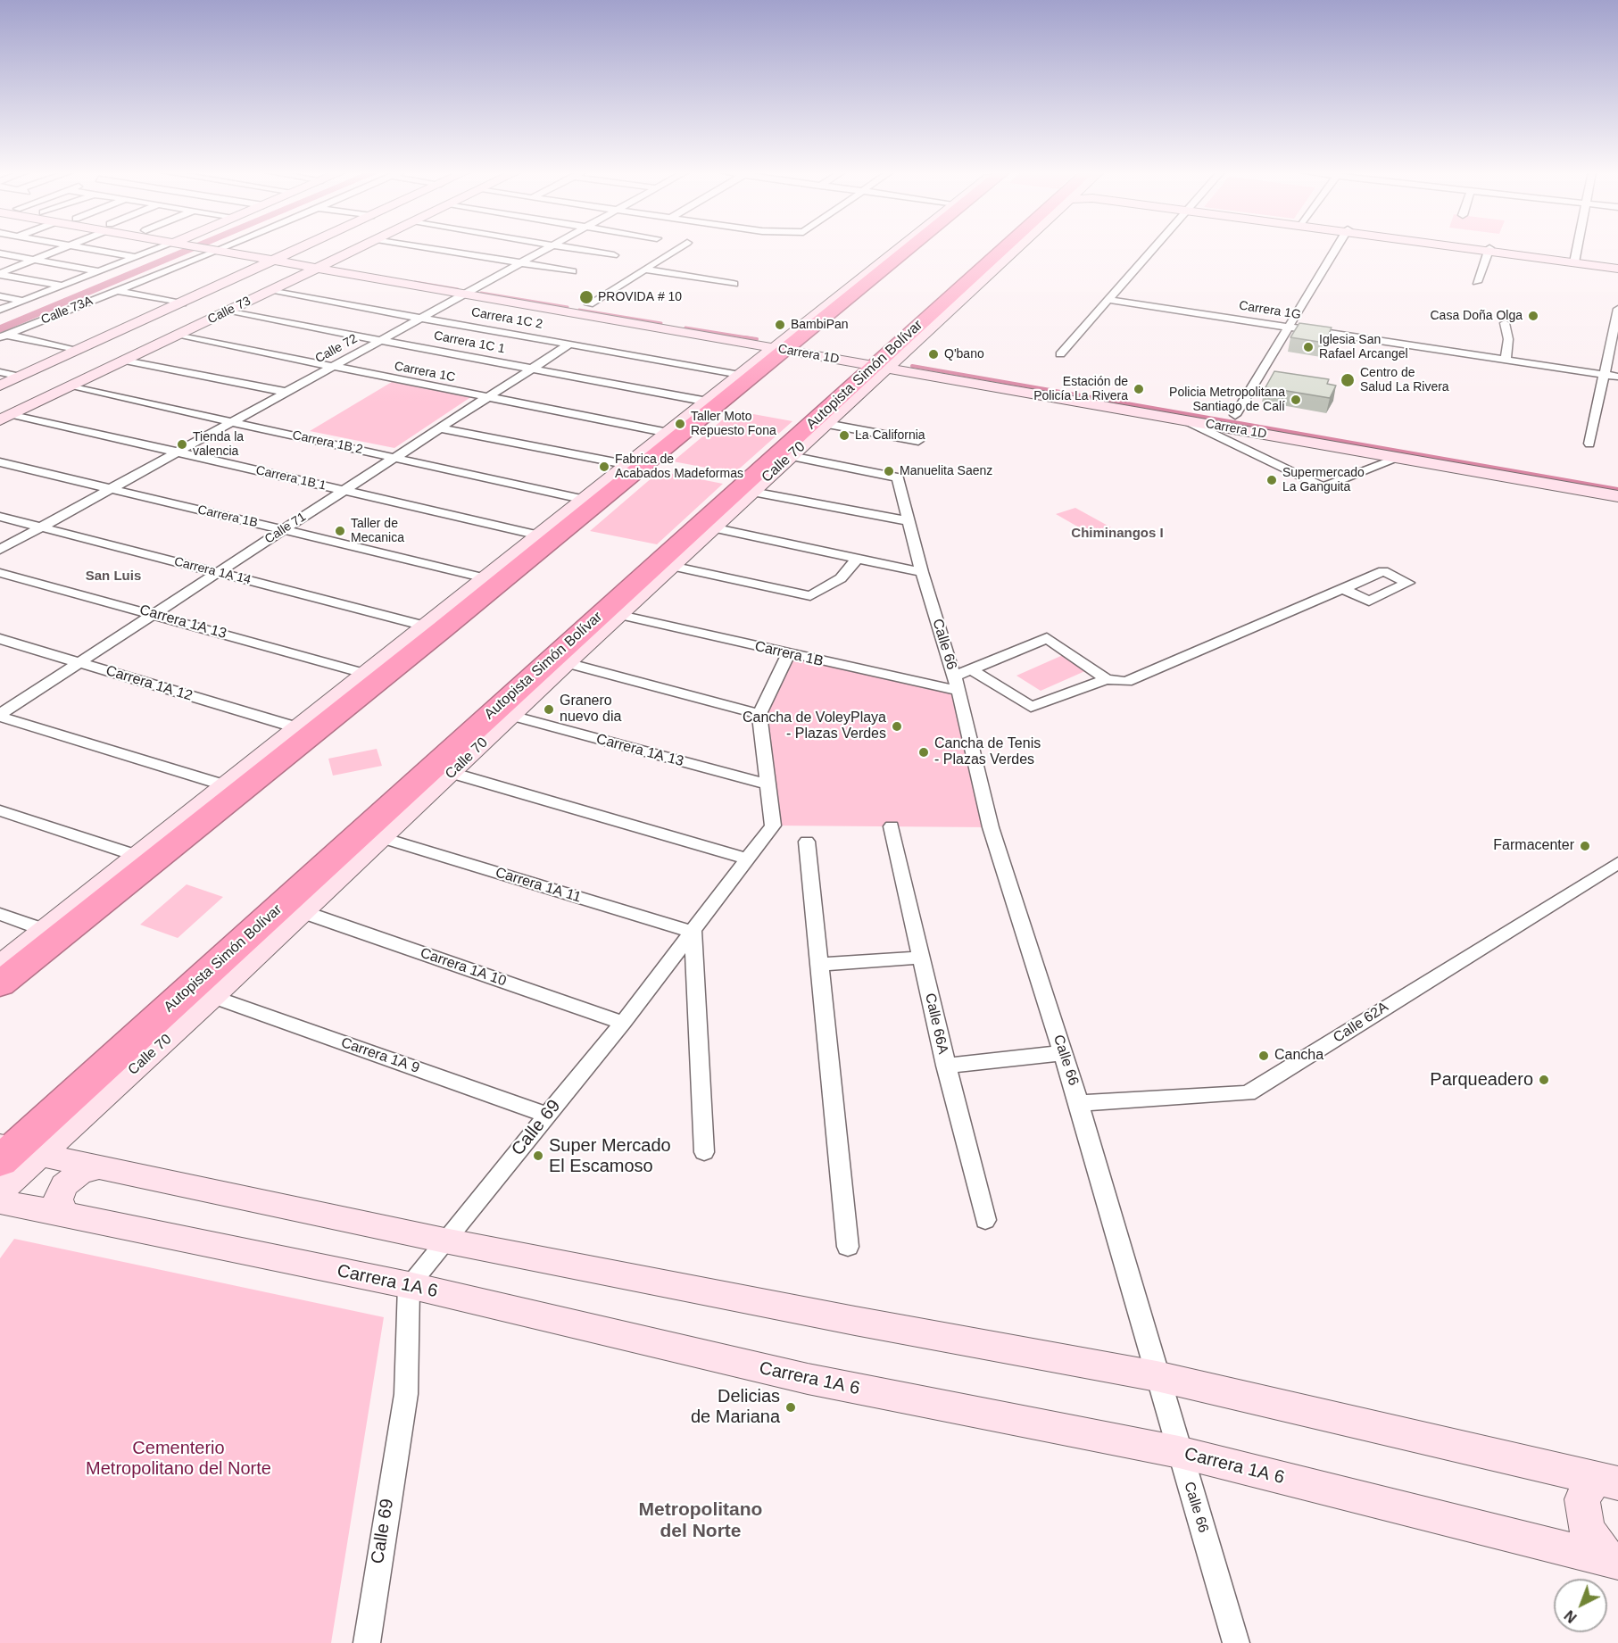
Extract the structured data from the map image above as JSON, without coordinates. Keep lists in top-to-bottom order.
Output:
{
  "streets": {
    "highway": ["Autopista Simón Bolívar"],
    "street": [
      "Calle 73A",
      "Calle 73",
      "Carrera 1G",
      "Carrera 1C 2",
      "Carrera 1C 1",
      "Calle 72",
      "Carrera 1D",
      "Carrera 1C",
      "Carrera 1B 2",
      "Calle 70",
      "Carrera 1B 1",
      "Carrera 1B",
      "Calle 71",
      "Carrera 1A 14",
      "Carrera 1A 13",
      "Calle 66",
      "Carrera 1A 12",
      "Carrera 1A 11",
      "Carrera 1A 10",
      "Calle 62A",
      "Calle 66A",
      "Carrera 1A 9",
      "Calle 69",
      "Carrera 1A 6"
    ]
  },
  "crossings": [
    ["Calle 73", "Carrera 1C 2"],
    ["Calle 73", "Carrera 1C 1"],
    ["Calle 73", "Carrera 1D"],
    ["Calle 73", "Carrera 1C"],
    ["Calle 73", "Carrera 1B 2"],
    ["Calle 73", "Carrera 1B 1"],
    ["Carrera 1C 2", "Calle 72"],
    ["Carrera 1C 2", "Calle 71"],
    ["Carrera 1C 1", "Calle 72"],
    ["Carrera 1C 1", "Calle 71"],
    ["Calle 72", "Carrera 1D"],
    ["Calle 72", "Carrera 1C"],
    ["Calle 72", "Carrera 1B 2"],
    ["Calle 72", "Carrera 1B 1"],
    ["Calle 72", "Carrera 1B"],
    ["Calle 72", "Carrera 1A 14"],
    ["Carrera 1D", "Autopista Simón Bolívar"],
    ["Carrera 1D", "Calle 70"],
    ["Carrera 1C", "Calle 71"],
    ["Autopista Simón Bolívar", "Calle 70"],
    ["Autopista Simón Bolívar", "Calle 66"],
    ["Autopista Simón Bolívar", "Carrera 1A 11"],
    ["Carrera 1B 2", "Calle 71"],
    ["Calle 70", "Carrera 1B"],
    ["Calle 70", "Carrera 1A 13"],
    ["Calle 70", "Calle 66"],
    ["Calle 70", "Carrera 1A 11"],
    ["Calle 70", "Carrera 1A 10"],
    ["Calle 70", "Carrera 1A 9"],
    ["Carrera 1B 1", "Calle 71"],
    ["Carrera 1B", "Calle 71"],
    ["Carrera 1B", "Calle 66"],
    ["Calle 71", "Carrera 1A 14"],
    ["Calle 71", "Carrera 1A 13"],
    ["Calle 71", "Carrera 1A 12"],
    ["Carrera 1A 13", "Calle 69"],
    ["Calle 66", "Calle 62A"],
    ["Calle 66", "Carrera 1A 6"],
    ["Carrera 1A 11", "Calle 69"],
    ["Carrera 1A 10", "Calle 69"],
    ["Carrera 1A 9", "Calle 69"],
    ["Calle 69", "Carrera 1A 6"]
  ],
  "districts": ["Chiminangos I", "San Luis", "Metropolitano del Norte"],
  "parks": ["Cementerio Metropolitano del Norte"],
  "places": [
    "PROVIDA # 10",
    "Casa Doña Olga",
    "BambiPan",
    "Iglesia San Rafael Arcangel",
    "Q'bano",
    "Centro de Salud La Rivera",
    "Estación de Policía La Rivera",
    "Policia Metropolitana Santiago de Calí",
    "Taller Moto Repuesto Fona",
    "La California",
    "Tienda la valencia",
    "Fabrica de Acabados Madeformas",
    "Manuelita Saenz",
    "Supermercado La Ganguita",
    "Taller de Mecanica",
    "Granero nuevo dia",
    "Cancha de VoleyPlaya - Plazas Verdes",
    "Cancha de Tenis - Plazas Verdes",
    "Farmacenter",
    "Cancha",
    "Parqueadero",
    "Super Mercado El Escamoso",
    "Delicias de Mariana"
  ],
  "north": "bottom left"
}
